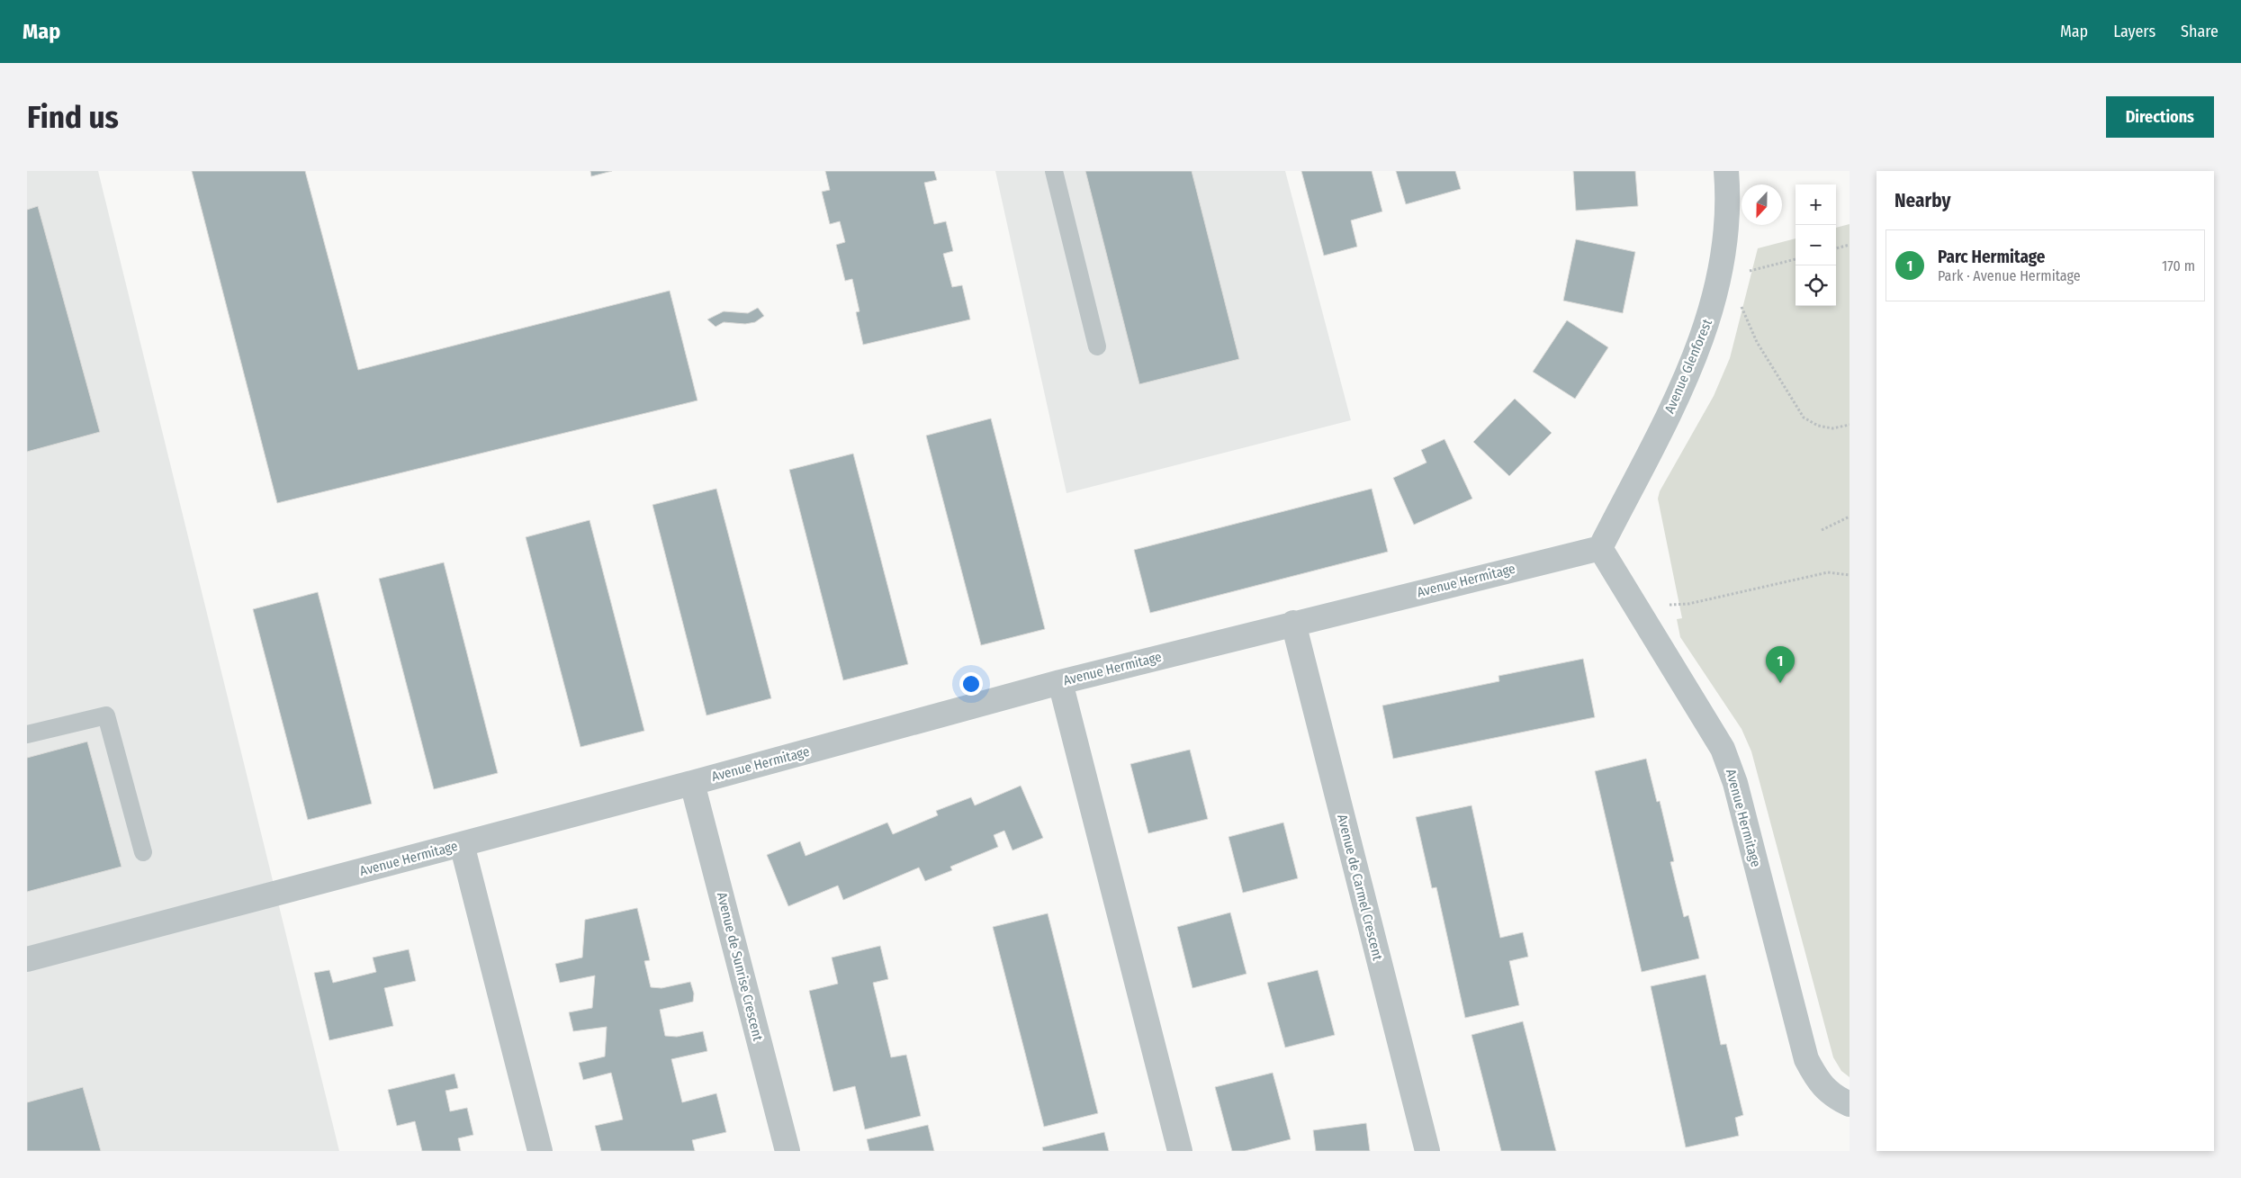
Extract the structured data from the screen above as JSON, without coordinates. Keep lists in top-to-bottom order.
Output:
{
  "streets": {
    "street": [
      "Avenue Glenforest",
      "Avenue Hermitage",
      "Avenue de Carmel Crescent",
      "Avenue de Sunrise Crescent"
    ]
  },
  "crossings": [
    ["Avenue Glenforest", "Avenue Hermitage"],
    ["Avenue Hermitage", "Avenue de Carmel Crescent"],
    ["Avenue Hermitage", "Avenue de Sunrise Crescent"]
  ],
  "north": "bottom",
  "page": {
    "header": "Map",
    "nav": ["Map", "Layers", "Share"],
    "buttons": "Directions",
    "title": "Find us",
    "heading": "Nearby",
    "map_buttons": ["+", "−"],
    "list": [
      {
        "mark": "1",
        "name": "Parc Hermitage",
        "note": "Park · Avenue Hermitage",
        "value": "170 m"
      }
    ],
    "pins": "1"
  }
}
